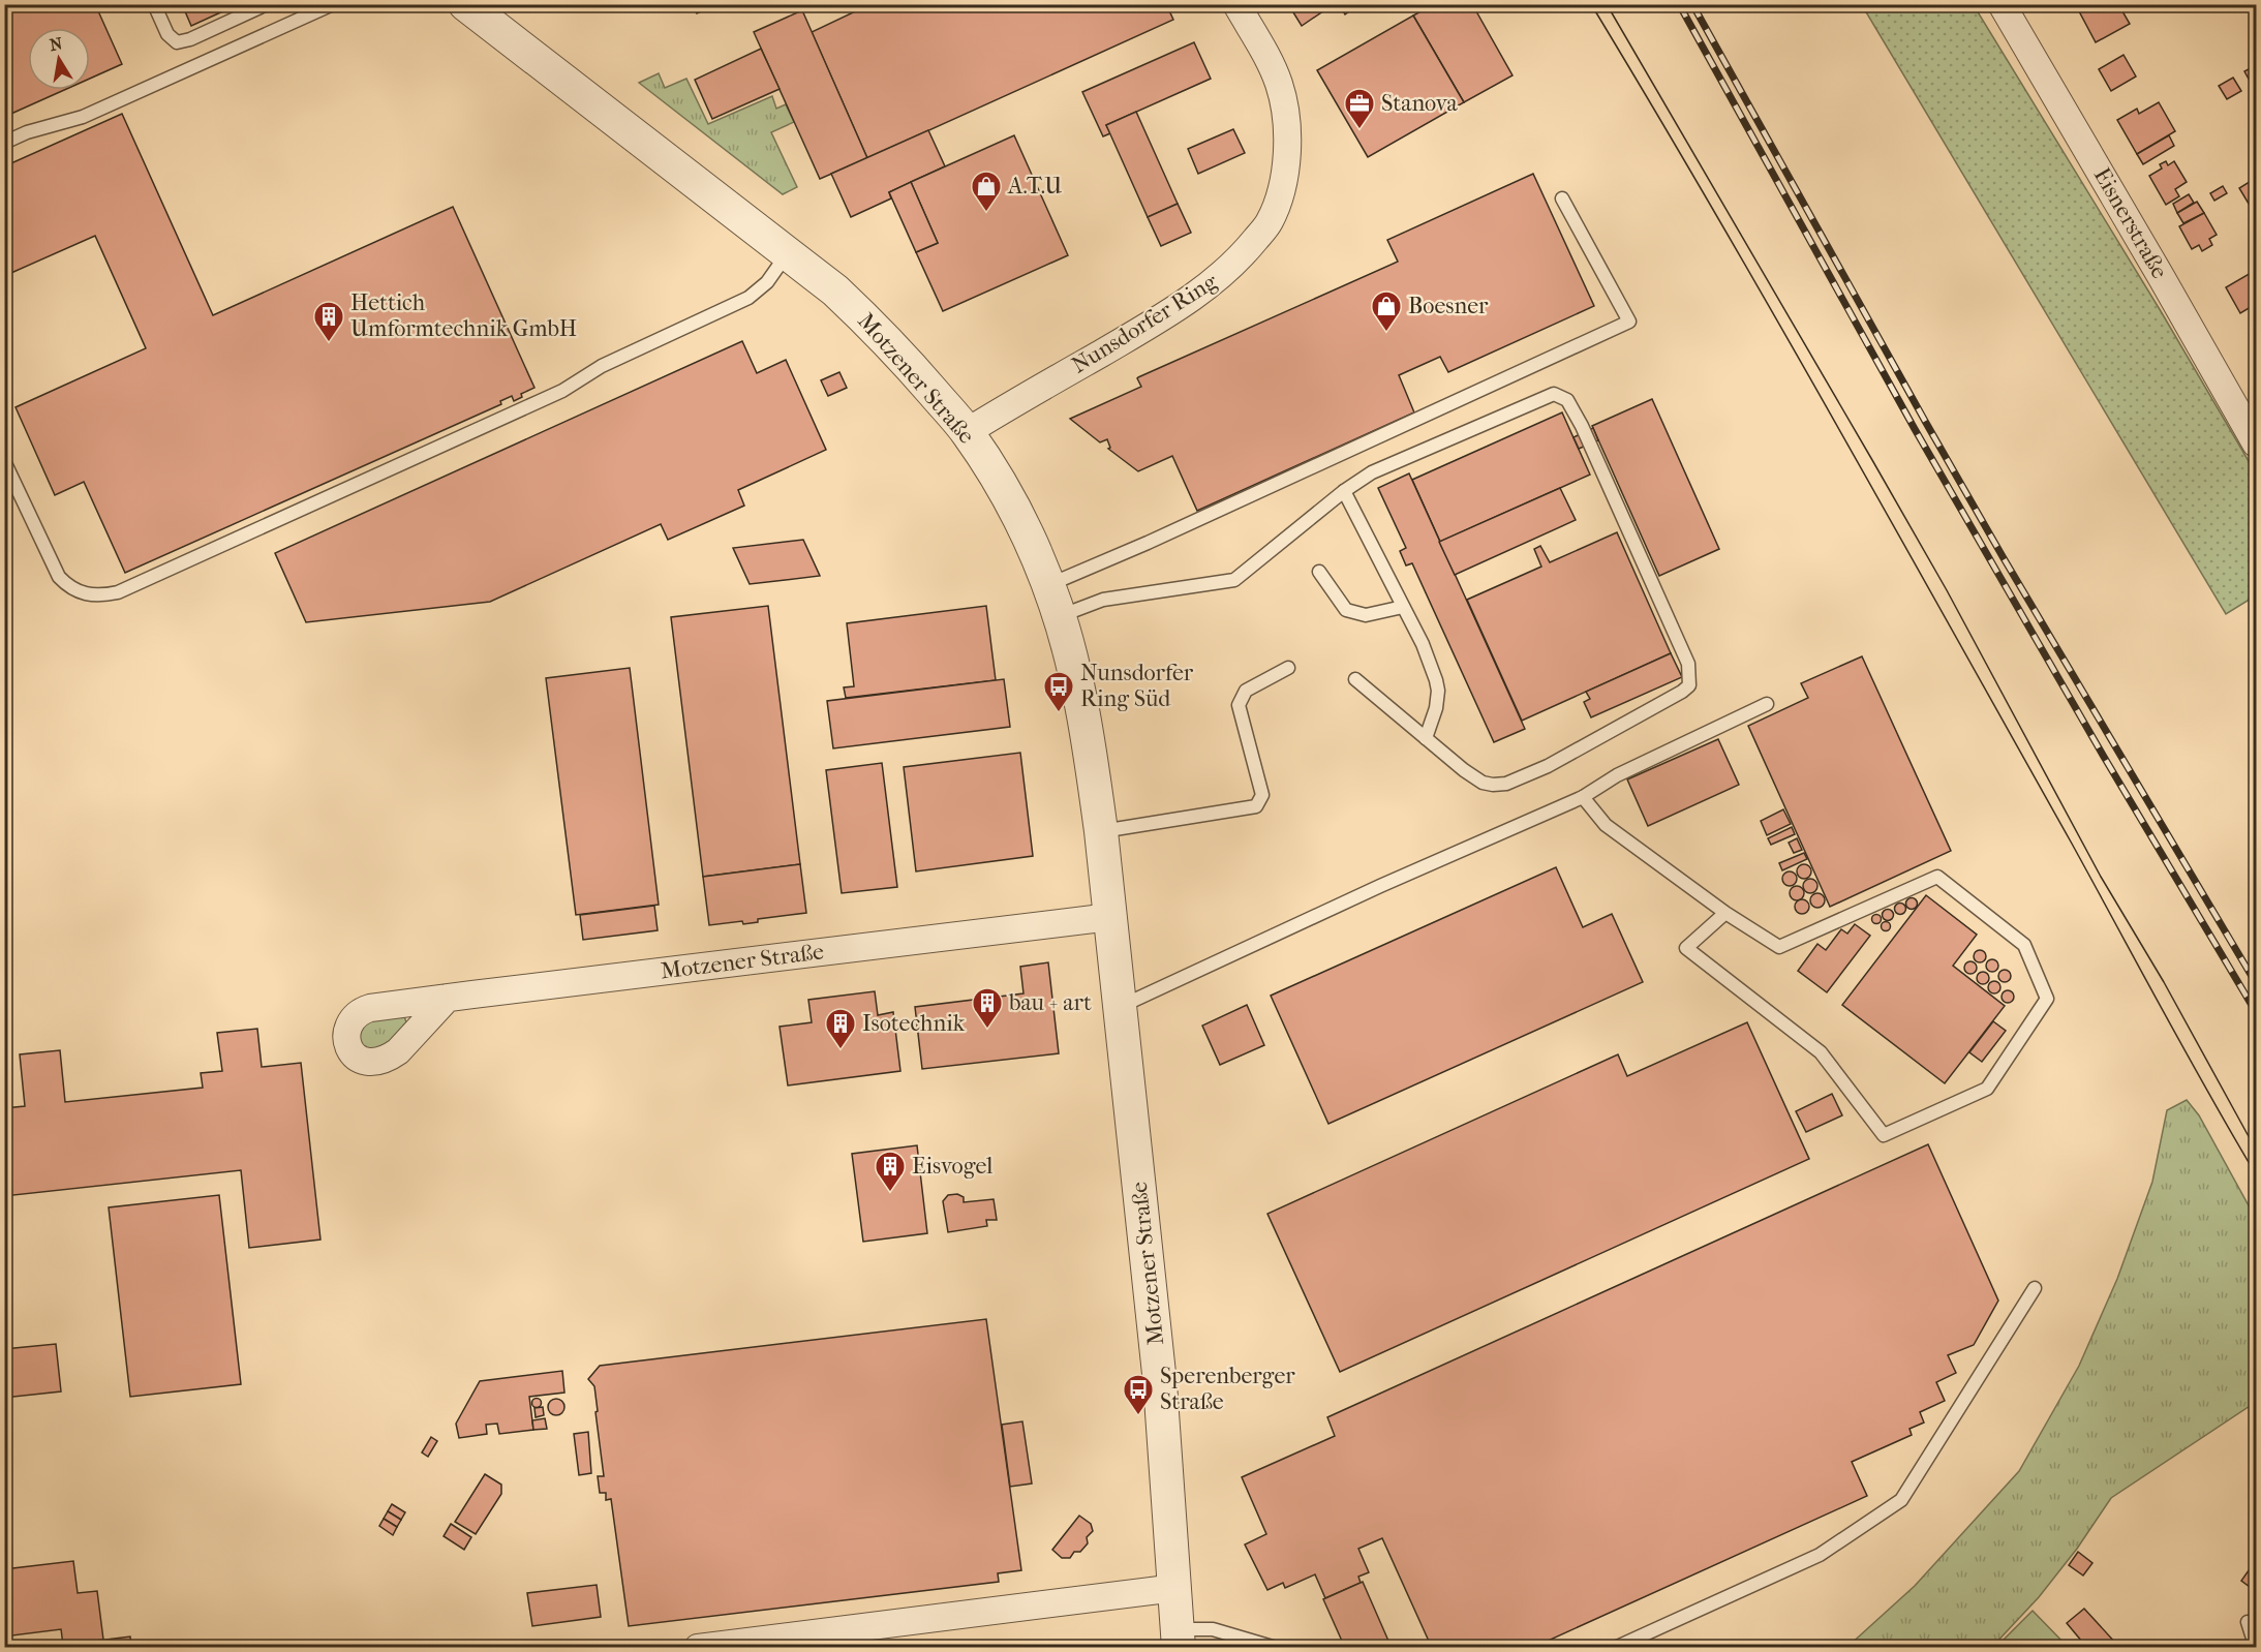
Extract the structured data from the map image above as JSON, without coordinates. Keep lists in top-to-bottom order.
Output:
{
  "streets": {
    "street": ["Eisnerstraße", "Nunsdorfer Ring", "Motzener Straße"]
  },
  "crossings": [
    ["Nunsdorfer Ring", "Motzener Straße"]
  ],
  "places": {
    "office": ["Stanova"],
    "shop": ["A.T.U", "Boesner"],
    "building": [
      "Hettich Umformtechnik GmbH",
      "bau + art",
      "Isotechnik",
      "Eisvogel"
    ],
    "bus stop": ["Nunsdorfer Ring Süd", "Sperenberger Straße"]
  },
  "north": "top"
}
